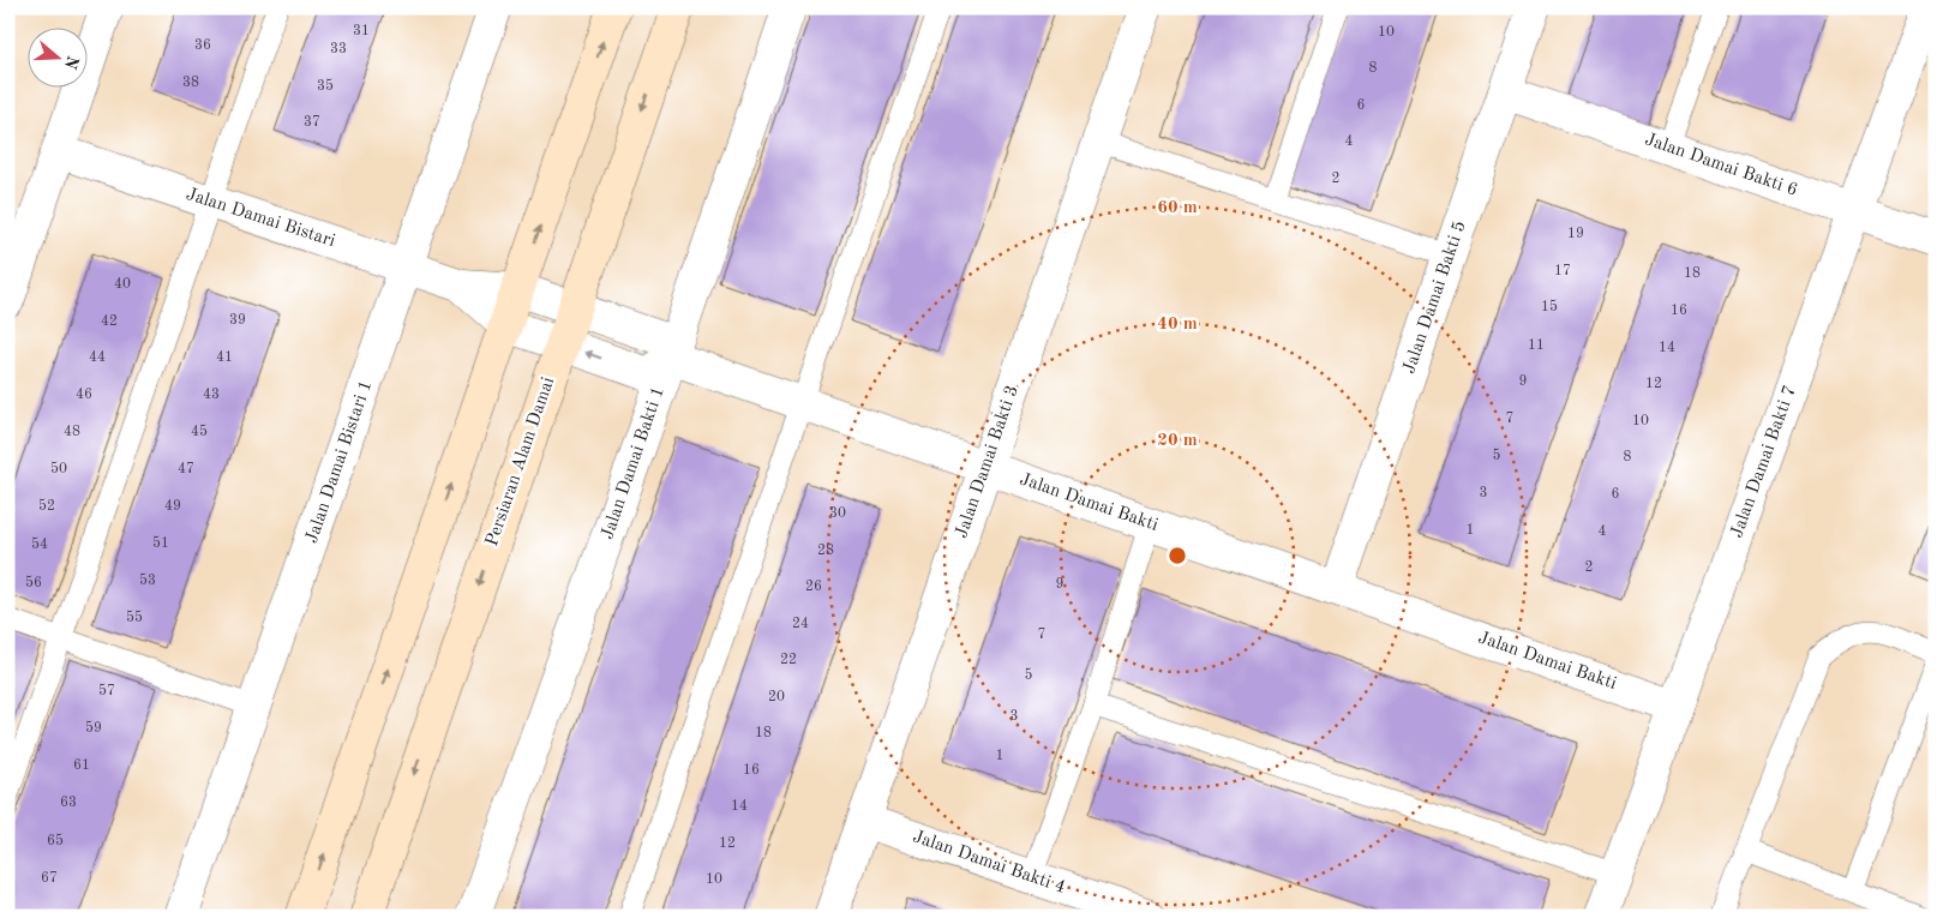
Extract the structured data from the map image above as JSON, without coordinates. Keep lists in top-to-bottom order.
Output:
{
  "streets": {
    "street": [
      "Jalan Damai Bakti 6",
      "Jalan Damai Bistari",
      "Jalan Damai Bakti 5",
      "Jalan Damai Bistari 1",
      "Persiaran Alam Damai",
      "Jalan Damai Bakti 3",
      "Jalan Damai Bakti 7",
      "Jalan Damai Bakti 1",
      "Jalan Damai Bakti",
      "Jalan Damai Bakti 4"
    ]
  },
  "crossings": [
    ["Jalan Damai Bakti 6", "Jalan Damai Bakti 5"],
    ["Jalan Damai Bakti 6", "Jalan Damai Bakti 7"],
    ["Jalan Damai Bistari", "Jalan Damai Bistari 1"],
    ["Jalan Damai Bistari", "Persiaran Alam Damai"],
    ["Jalan Damai Bakti 5", "Jalan Damai Bakti"],
    ["Jalan Damai Bakti 3", "Jalan Damai Bakti"],
    ["Jalan Damai Bakti 3", "Jalan Damai Bakti 4"],
    ["Jalan Damai Bakti 7", "Jalan Damai Bakti"],
    ["Jalan Damai Bakti 1", "Jalan Damai Bakti"]
  ],
  "house_numbers": [
    "31",
    "10",
    "36",
    "33",
    "8",
    "38",
    "35",
    "6",
    "37",
    "4",
    "2",
    "19",
    "17",
    "18",
    "40",
    "15",
    "16",
    "39",
    "42",
    "11",
    "14",
    "44",
    "41",
    "9",
    "12",
    "46",
    "43",
    "7",
    "10",
    "48",
    "45",
    "5",
    "8",
    "50",
    "47",
    "3",
    "6",
    "52",
    "49",
    "30",
    "1",
    "4",
    "51",
    "54",
    "28",
    "2",
    "53",
    "56",
    "9",
    "26",
    "55",
    "24",
    "7",
    "22",
    "5",
    "57",
    "20",
    "3",
    "59",
    "18",
    "1",
    "61",
    "16",
    "63",
    "14",
    "65",
    "12",
    "67",
    "10"
  ],
  "north": "right",
  "rings": ["60 m", "40 m", "20 m"]
}
